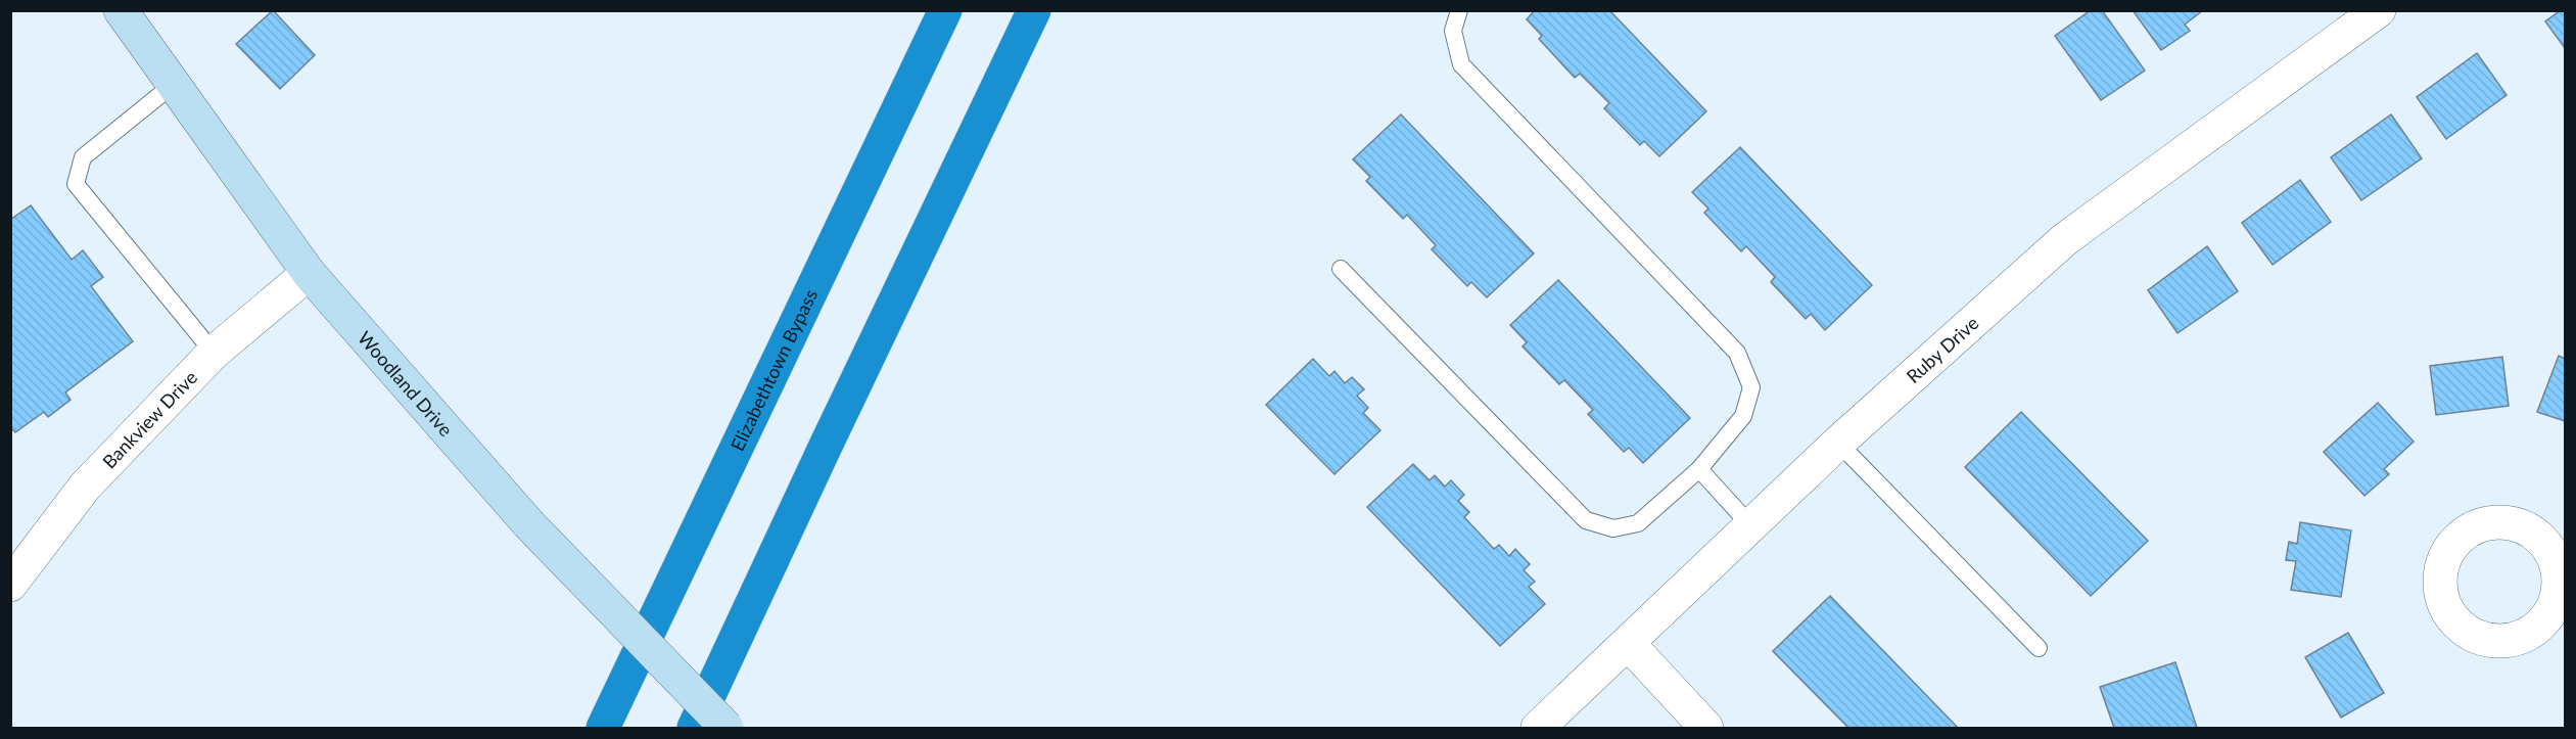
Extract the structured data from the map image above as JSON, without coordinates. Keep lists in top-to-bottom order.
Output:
{
  "streets": {
    "highway": ["Elizabethtown Bypass"],
    "street": ["Ruby Drive", "Woodland Drive", "Bankview Drive"]
  },
  "crossings": [
    ["Woodland Drive", "Bankview Drive"]
  ]
}
